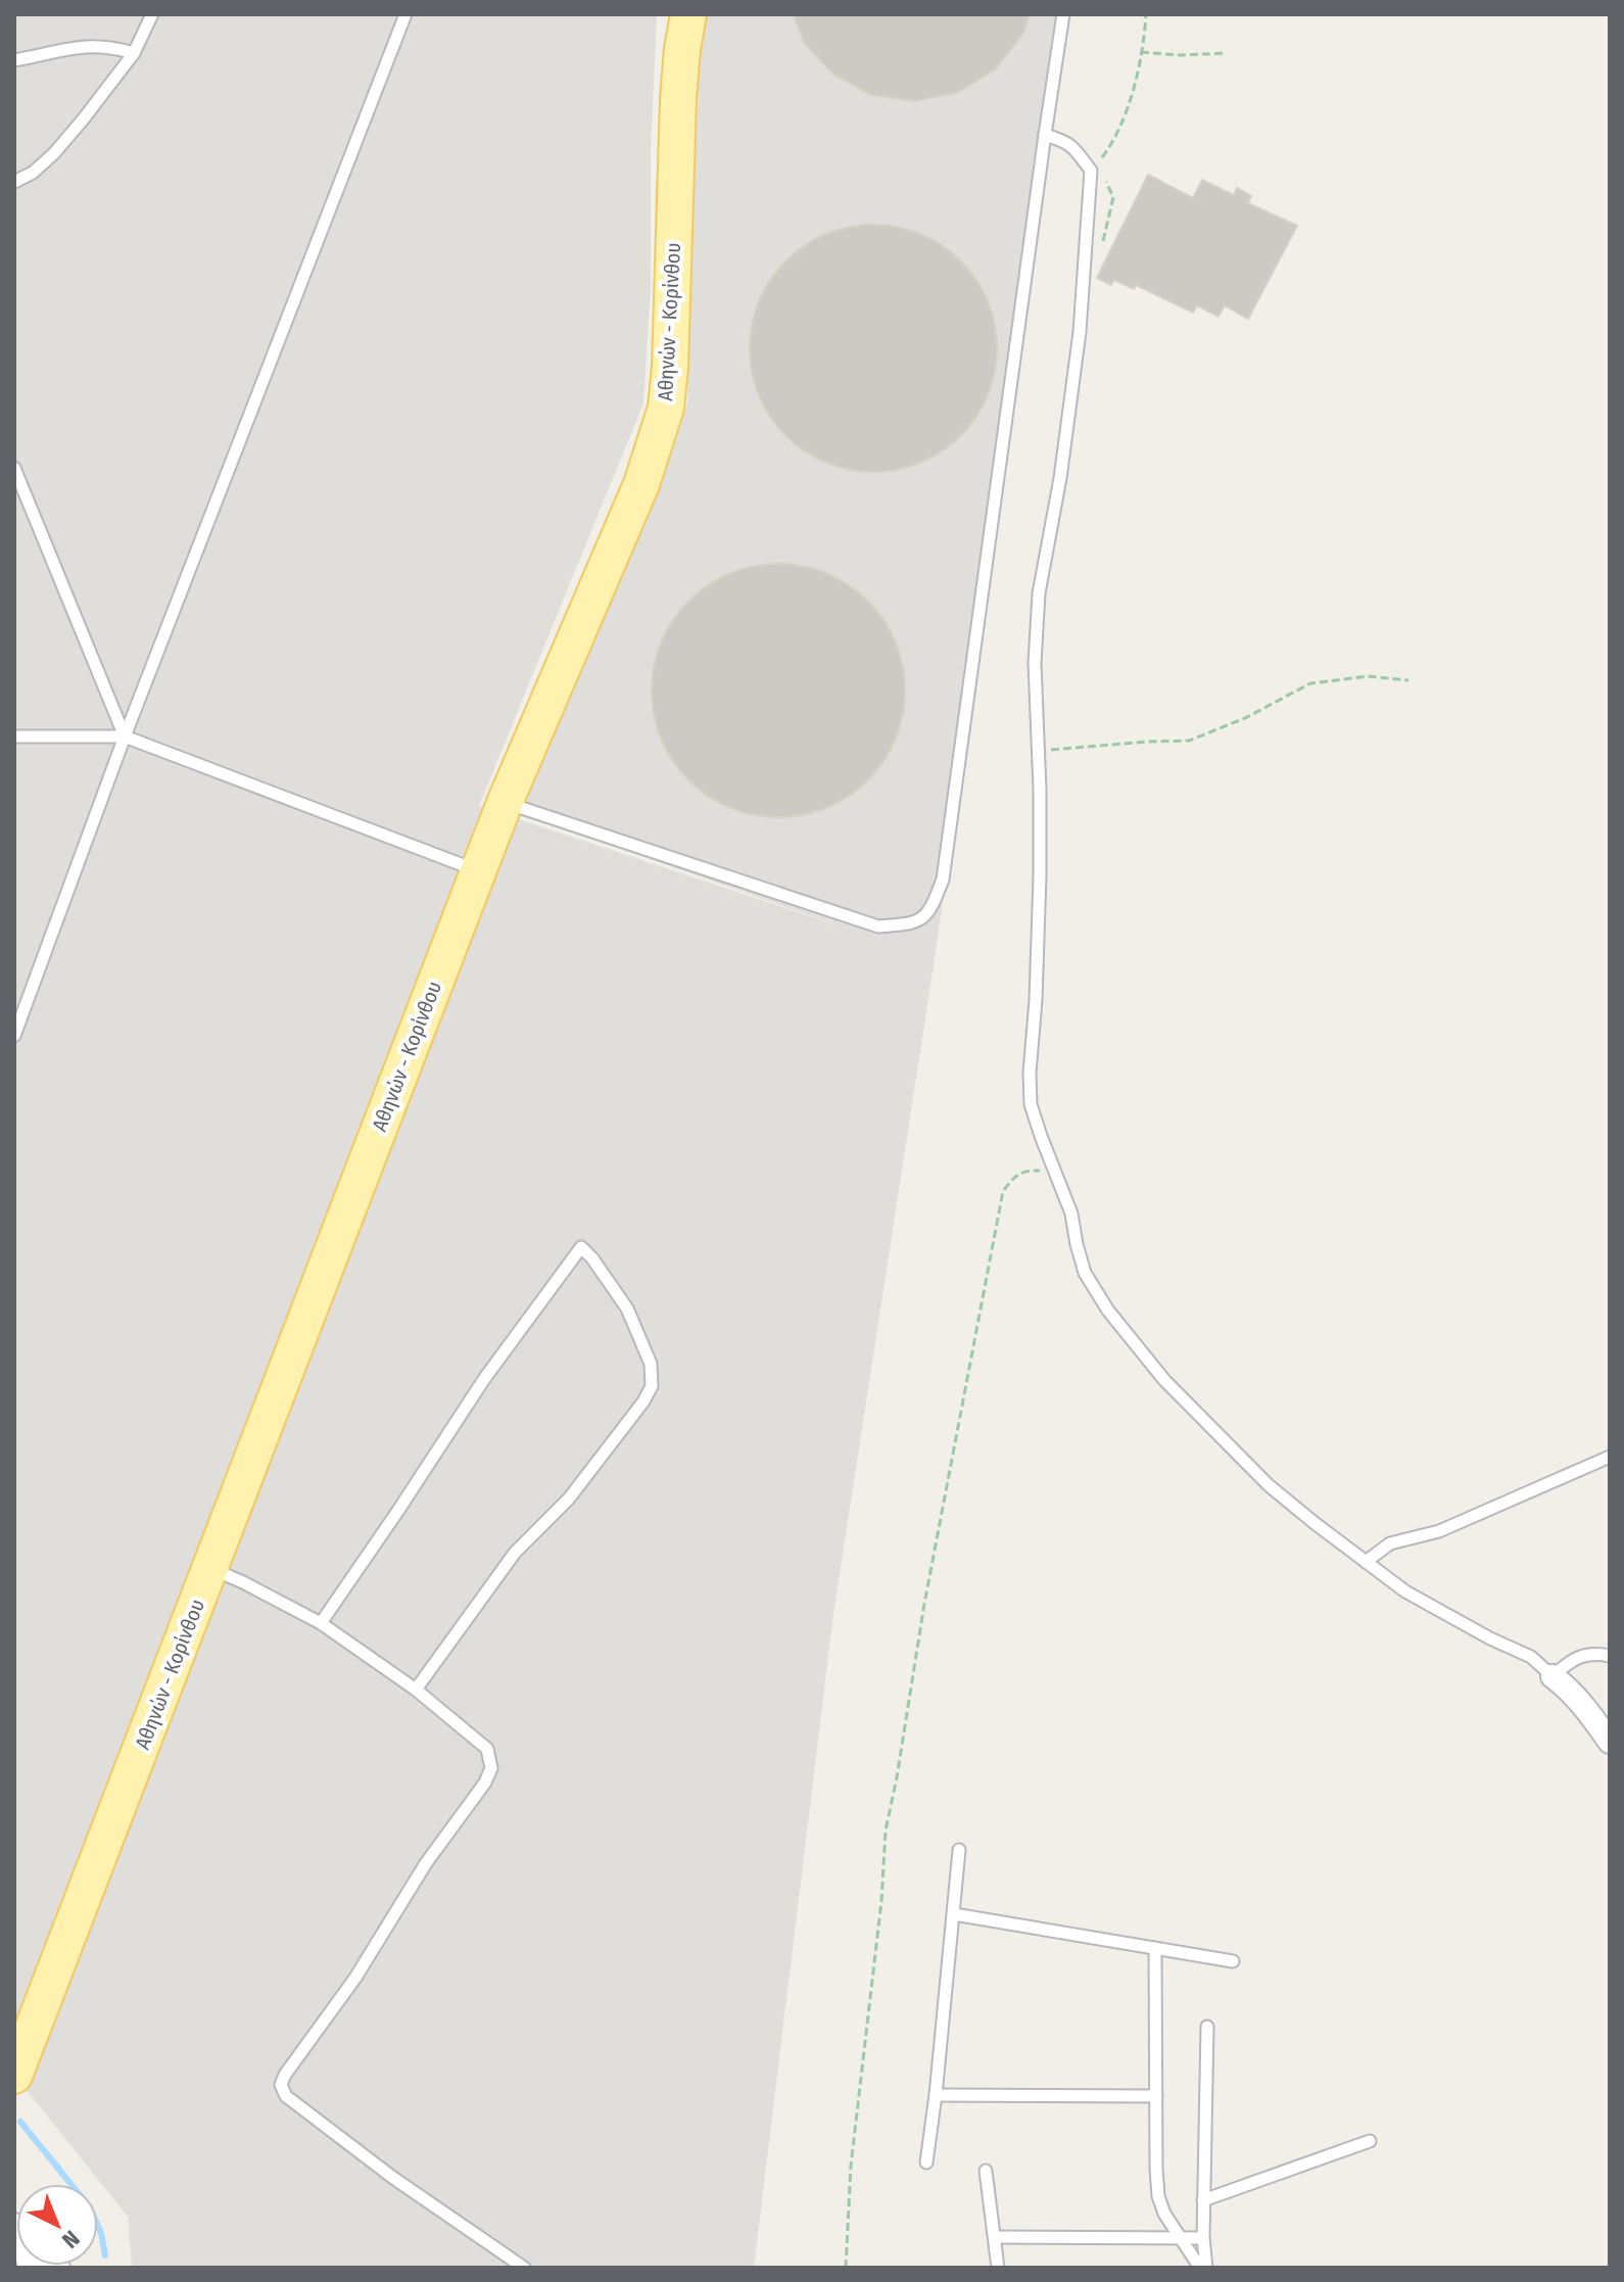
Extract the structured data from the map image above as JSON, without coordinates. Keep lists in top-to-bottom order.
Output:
{
  "streets": {
    "main road": ["Αθηνών - Κορίνθου"]
  },
  "north": "bottom right"
}
